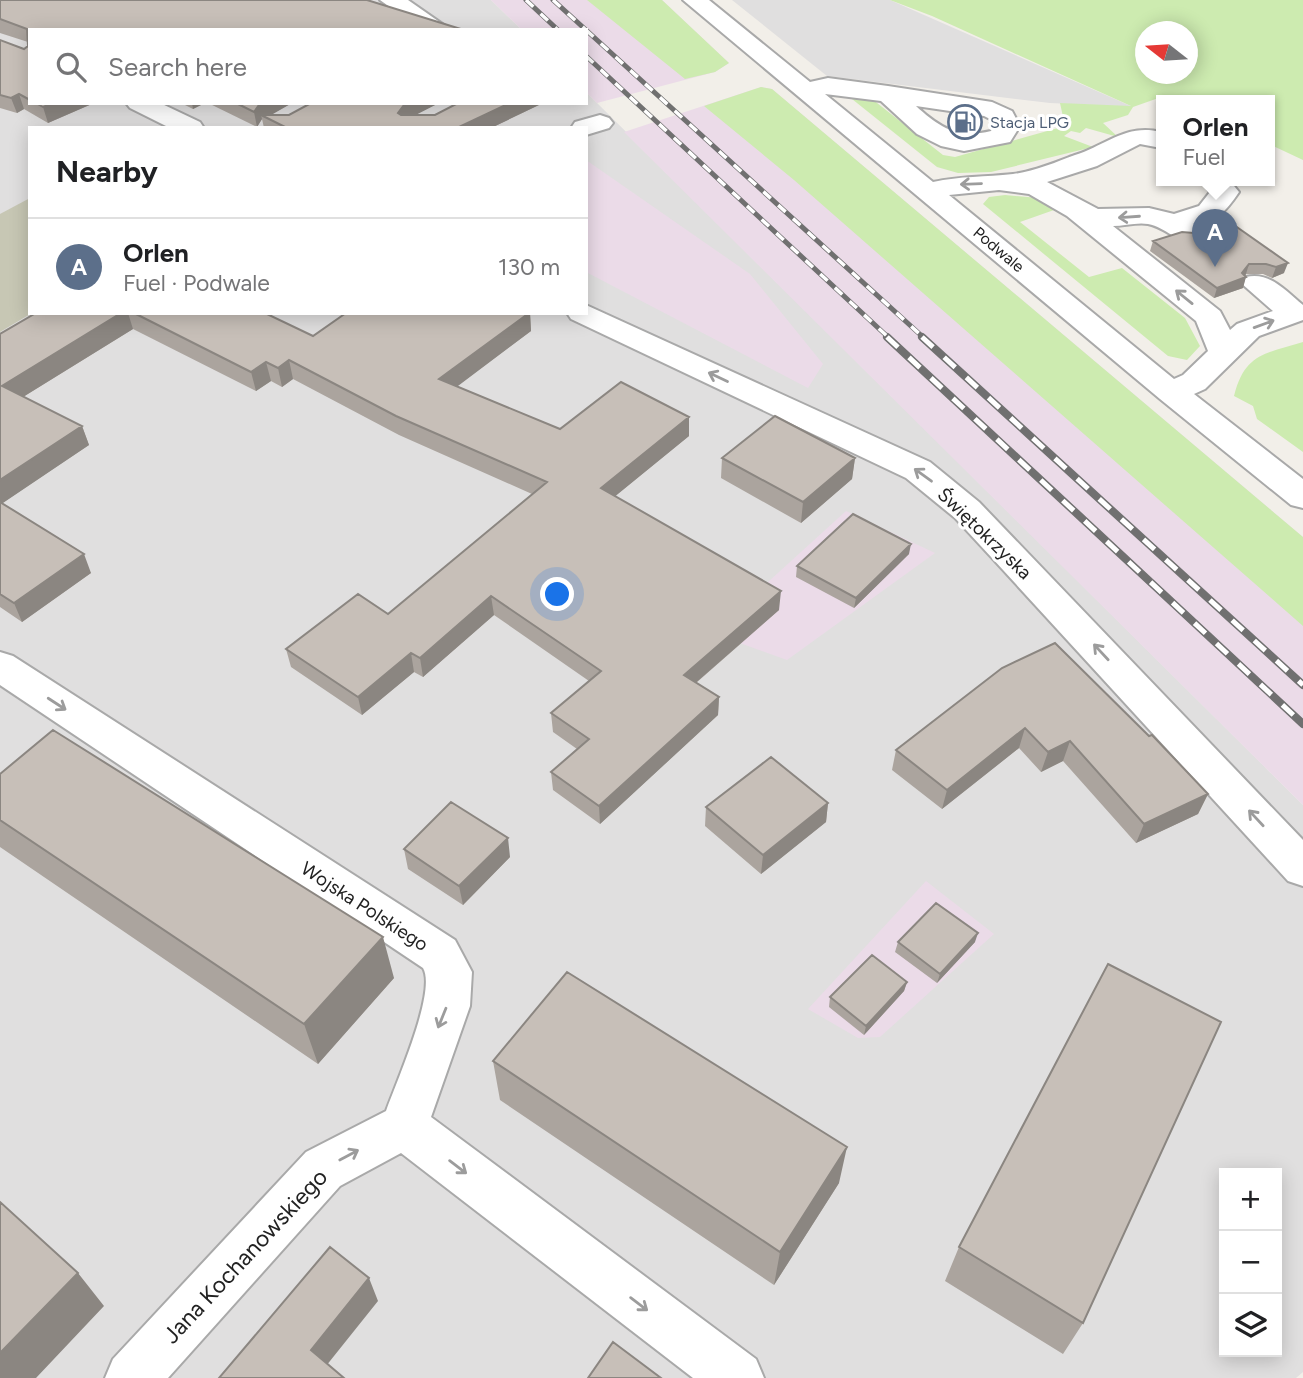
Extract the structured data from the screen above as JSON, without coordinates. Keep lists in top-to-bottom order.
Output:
{
  "streets": {
    "street": [
      "Podwale",
      "Świętokrzyska",
      "Wojska Polskiego",
      "Jana Kochanowskiego"
    ]
  },
  "crossings": [
    ["Wojska Polskiego", "Jana Kochanowskiego"]
  ],
  "one_way": ["Wojska Polskiego", "Jana Kochanowskiego"],
  "places": {
    "fuel station": ["Stacja LPG"]
  },
  "north": "left",
  "page": {
    "search": "Search here",
    "popup": ["Orlen", "Fuel"],
    "heading": "Nearby",
    "pins": "A",
    "list": [
      {
        "mark": "A",
        "name": "Orlen",
        "note": "Fuel · Podwale",
        "value": "130 m"
      }
    ],
    "map_buttons": ["+", "−"]
  }
}
